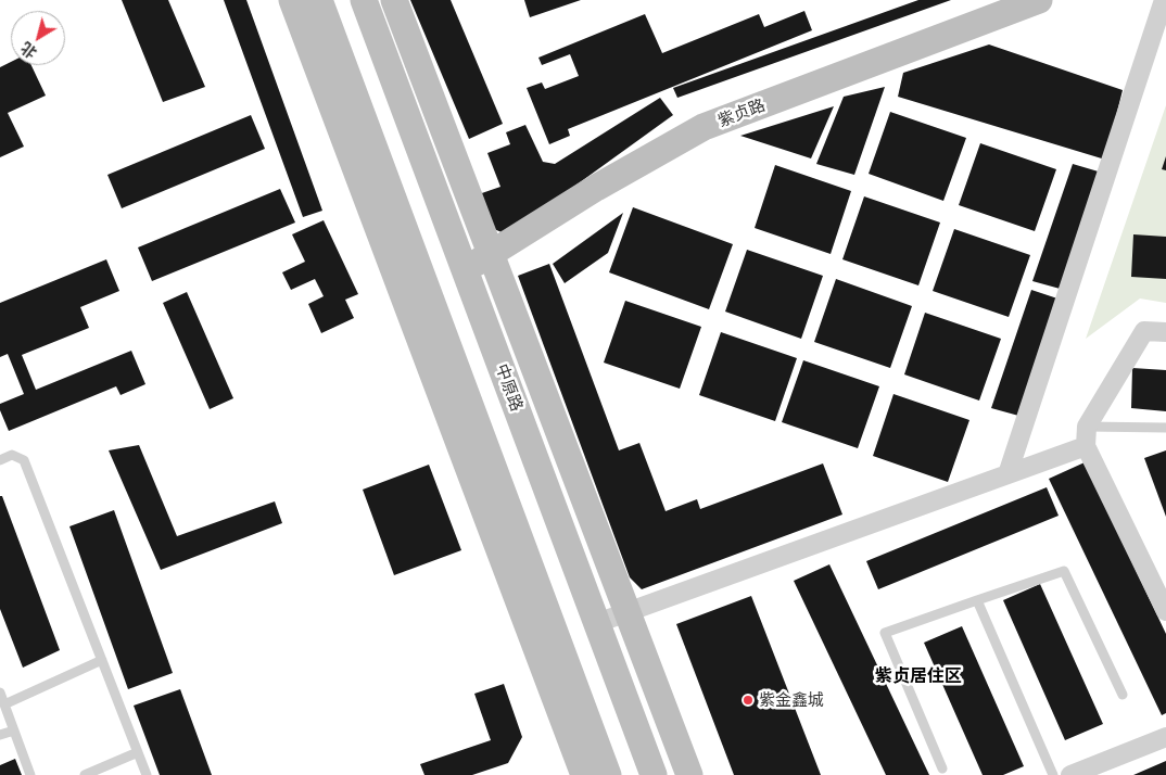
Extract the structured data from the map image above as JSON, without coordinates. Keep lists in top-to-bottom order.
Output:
{
  "streets": {
    "street": ["紫贞路", "中原路"]
  },
  "crossings": [
    ["紫贞路", "中原路"]
  ],
  "districts": ["紫贞居住区"],
  "places": ["紫金鑫城"],
  "north": "bottom left"
}
